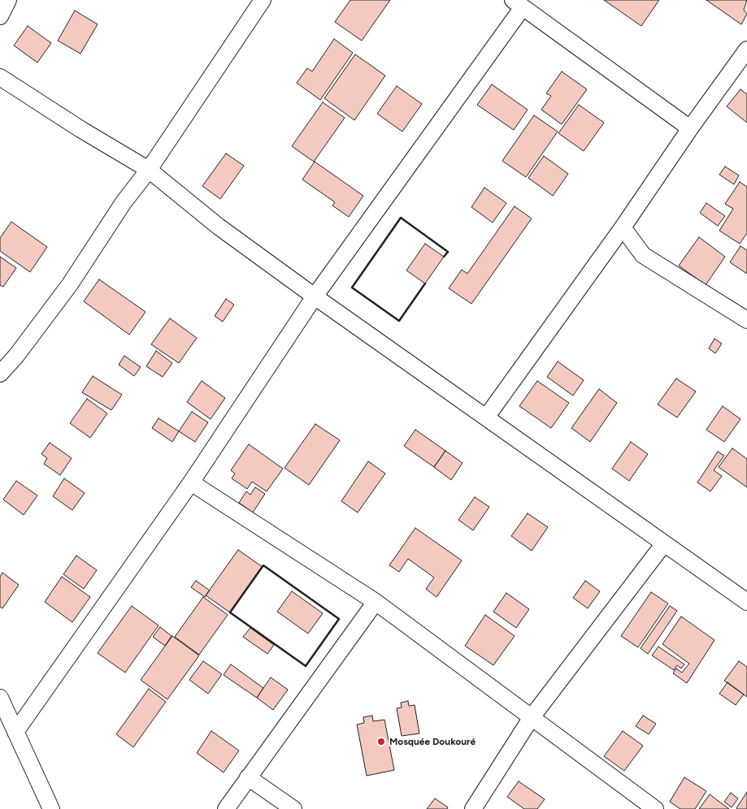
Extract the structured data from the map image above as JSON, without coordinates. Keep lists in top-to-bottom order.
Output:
{
  "places": ["Mosquée Doukouré"]
}
